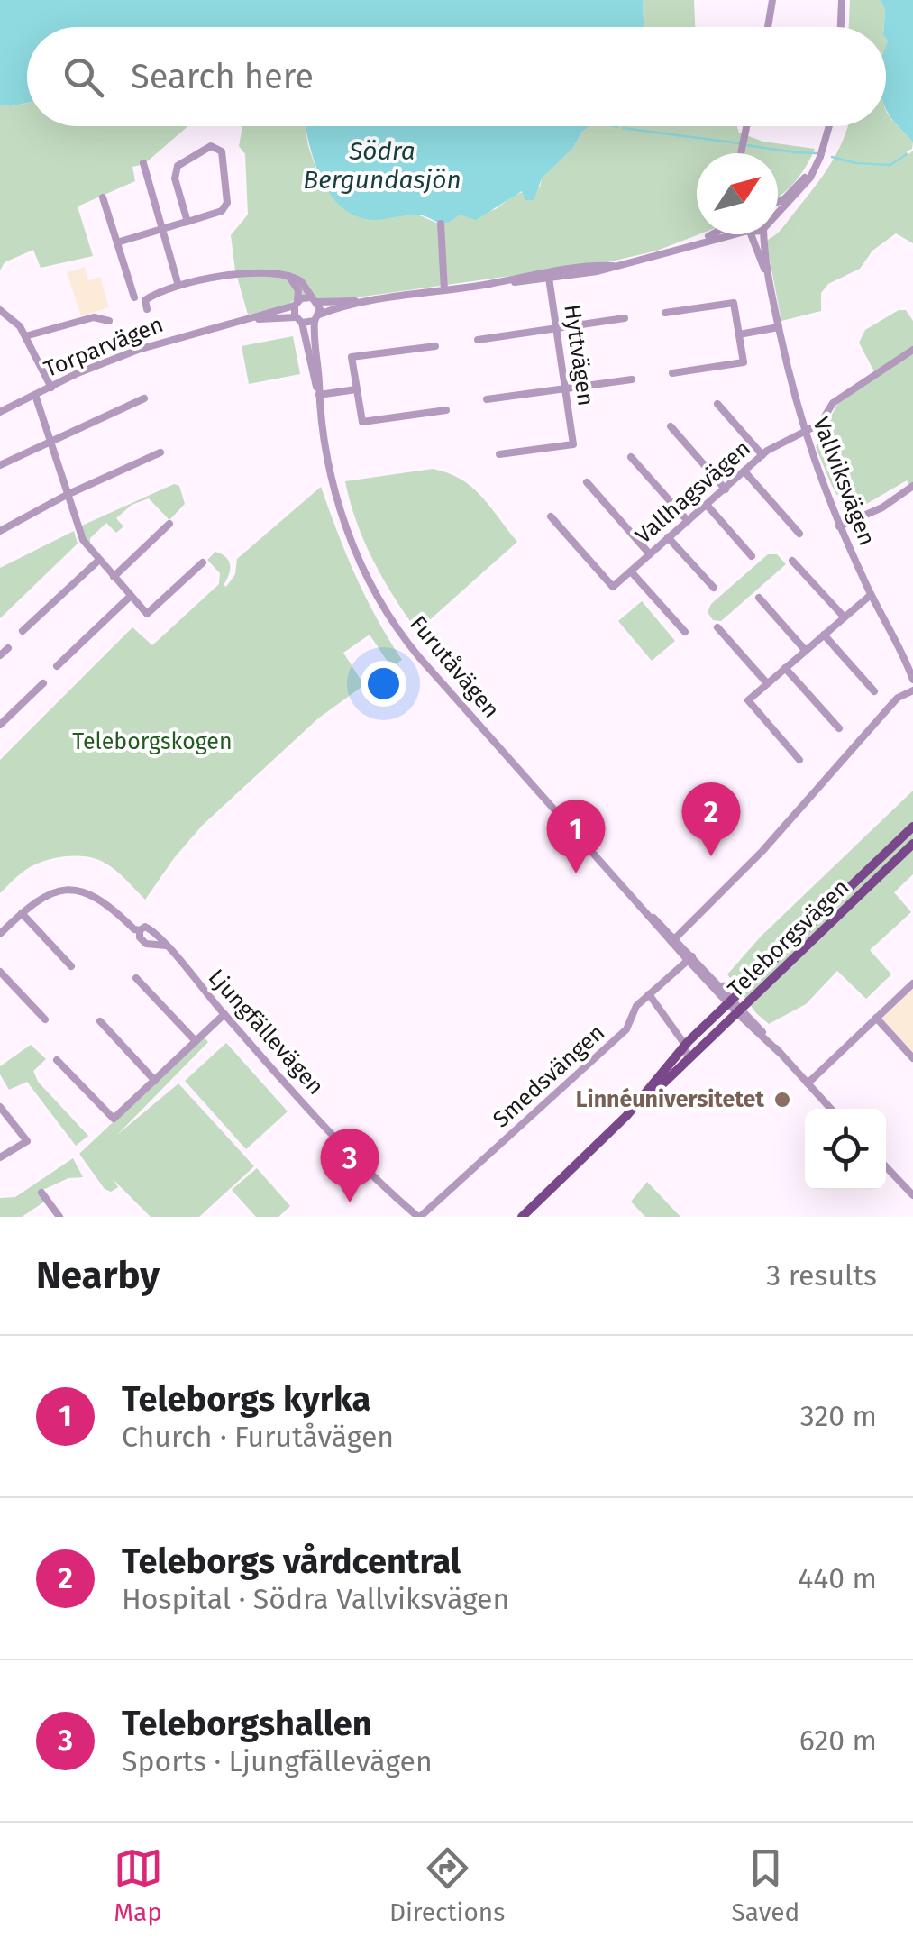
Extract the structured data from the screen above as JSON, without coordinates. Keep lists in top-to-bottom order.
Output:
{
  "streets": {
    "main road": ["Teleborgsvägen"],
    "street": [
      "Torparvägen",
      "Hyttvägen",
      "Vallviksvägen",
      "Vallhagsvägen",
      "Furutåvägen",
      "Ljungfällevägen",
      "Smedsvängen"
    ]
  },
  "crossings": [
    ["Torparvägen", "Furutåvägen"],
    ["Vallviksvägen", "Vallhagsvägen"],
    ["Furutåvägen", "Teleborgsvägen"],
    ["Furutåvägen", "Smedsvängen"],
    ["Ljungfällevägen", "Smedsvängen"]
  ],
  "water": ["Södra Bergundasjön"],
  "parks": ["Teleborgskogen"],
  "places": ["Linnéuniversitetet"],
  "north": "top right",
  "page": {
    "search": "Search here",
    "pins": ["2", "1", "3"],
    "heading": ["Nearby", "3 results"],
    "list": [
      {
        "mark": "1",
        "name": "Teleborgs kyrka",
        "note": "Church · Furutåvägen",
        "value": "320 m"
      },
      {
        "mark": "2",
        "name": "Teleborgs vårdcentral",
        "note": "Hospital · Södra Vallviksvägen",
        "value": "440 m"
      },
      {
        "mark": "3",
        "name": "Teleborgshallen",
        "note": "Sports · Ljungfällevägen",
        "value": "620 m"
      }
    ],
    "nav": ["Map", "Directions", "Saved"]
  }
}
